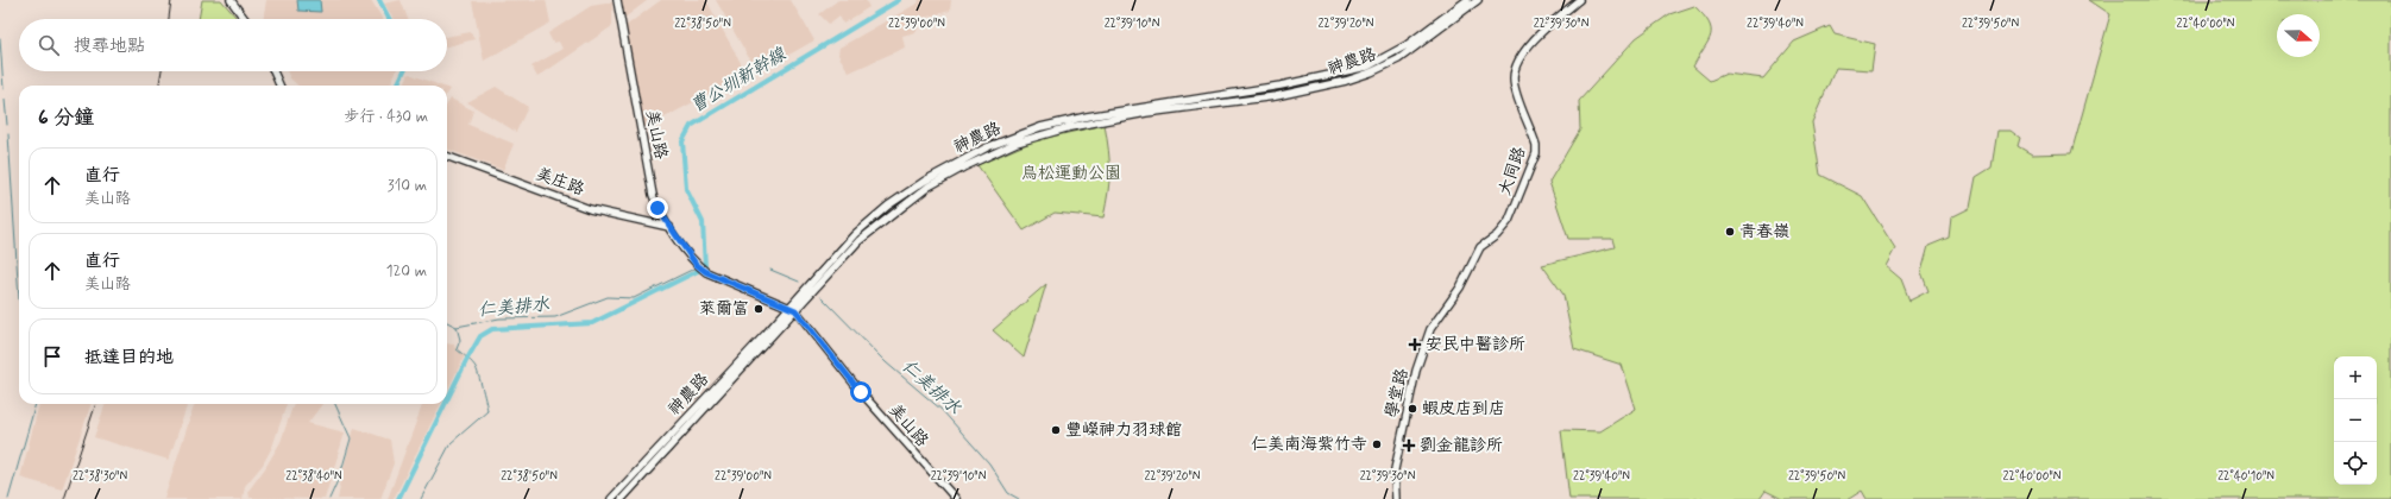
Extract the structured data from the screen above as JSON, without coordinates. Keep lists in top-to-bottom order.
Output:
{
  "streets": {
    "street": [
      "神農路",
      "美山路",
      "大同路",
      "美庄路",
      "學堂路"
    ]
  },
  "crossings": [
    ["神農路", "美山路"],
    ["美山路", "美庄路"],
    ["大同路", "學堂路"]
  ],
  "water": ["曹公圳新幹線", "仁美排水"],
  "parks": ["鳥松運動公園"],
  "places": {
    "other": [
      "青春嶺",
      "萊爾富",
      "蝦皮店到店",
      "豐嶸神力羽球館",
      "仁美南海紫竹寺"
    ],
    "health": ["安民中醫診所", "劉金龍診所"]
  },
  "north": "right",
  "page": {
    "search": "搜尋地點",
    "heading": ["6 分鐘", "步行 · 430 m"],
    "list": [
      ["直行", "美山路", "310 m"],
      ["直行", "美山路", "120 m"],
      "抵達目的地"
    ],
    "map_buttons": ["+", "−"]
  },
  "coordinates": [
    "22°39'20\"N",
    "22°38'50\"N",
    "22°39'00\"N",
    "22°39'10\"N",
    "22°39'30\"N",
    "22°39'40\"N",
    "22°39'50\"N",
    "22°40'00\"N",
    "22°38'30\"N",
    "22°38'40\"N",
    "22°40'10\"N"
  ]
}
